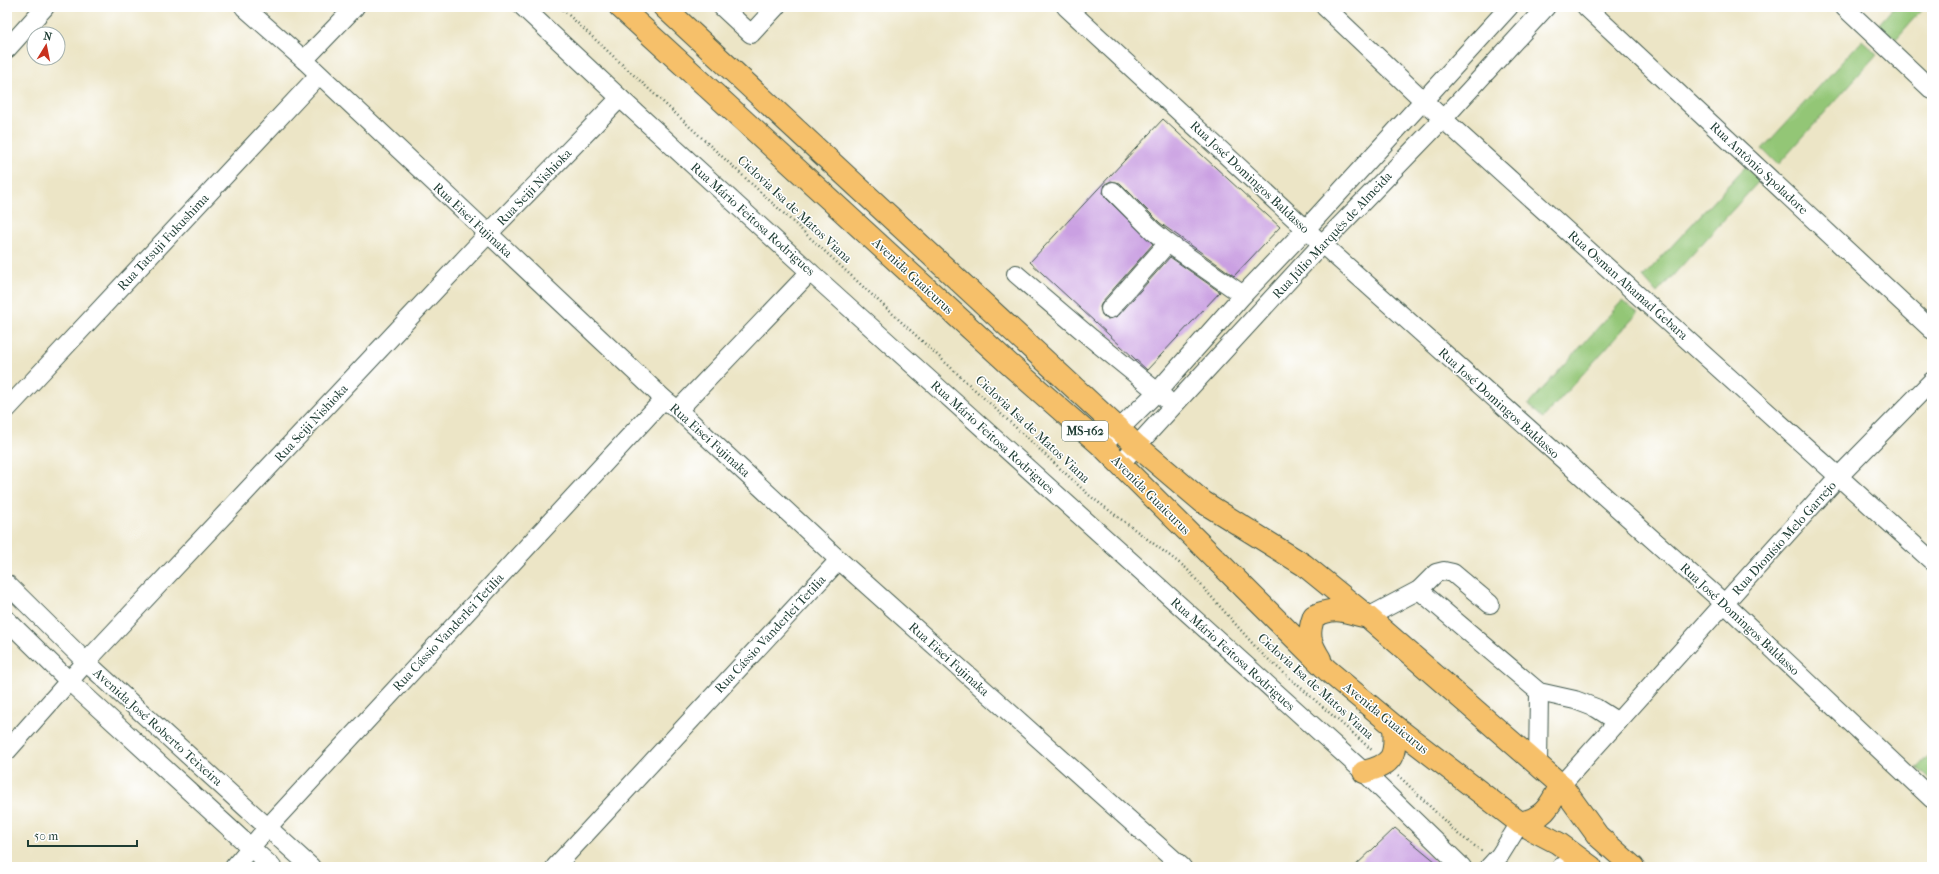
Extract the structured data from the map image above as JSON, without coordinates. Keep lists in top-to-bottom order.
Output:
{
  "streets": {
    "main road": ["Avenida Guaicurus", "MS-162"],
    "street": [
      "Rua Antônio Spoladore",
      "Rua José Domingos Baldasso",
      "Rua Seiji Nishioka",
      "Rua Mário Feitosa Rodrigues",
      "Rua Eisei Fujinaka",
      "Rua Júlio Marquês de Almeida",
      "Rua Tatsuji Fukushima",
      "Rua Osman Ahamad Gebara",
      "Rua Dionísio Melo Garrejo",
      "Rua Cássio Vanderlei Tetilia",
      "Avenida José Roberto Teixeira"
    ],
    "path": ["Ciclovia Isa de Matos Viana"]
  },
  "crossings": [
    ["Rua José Domingos Baldasso", "Rua Júlio Marquês de Almeida"],
    ["Rua José Domingos Baldasso", "Rua Dionísio Melo Garrejo"],
    ["Rua Seiji Nishioka", "Rua Mário Feitosa Rodrigues"],
    ["Rua Seiji Nishioka", "Rua Eisei Fujinaka"],
    ["Rua Seiji Nishioka", "Avenida José Roberto Teixeira"],
    ["Rua Mário Feitosa Rodrigues", "Rua Cássio Vanderlei Tetilia"],
    ["Rua Eisei Fujinaka", "Rua Tatsuji Fukushima"],
    ["Rua Eisei Fujinaka", "Rua Cássio Vanderlei Tetilia"],
    ["Rua Júlio Marquês de Almeida", "Avenida Guaicurus"],
    ["Rua Júlio Marquês de Almeida", "Rua Osman Ahamad Gebara"],
    ["Avenida Guaicurus", "Rua Dionísio Melo Garrejo"],
    ["Rua Osman Ahamad Gebara", "Rua Dionísio Melo Garrejo"],
    ["Rua Cássio Vanderlei Tetilia", "Avenida José Roberto Teixeira"]
  ],
  "scale_bar": "50 m",
  "north": "top"
}
